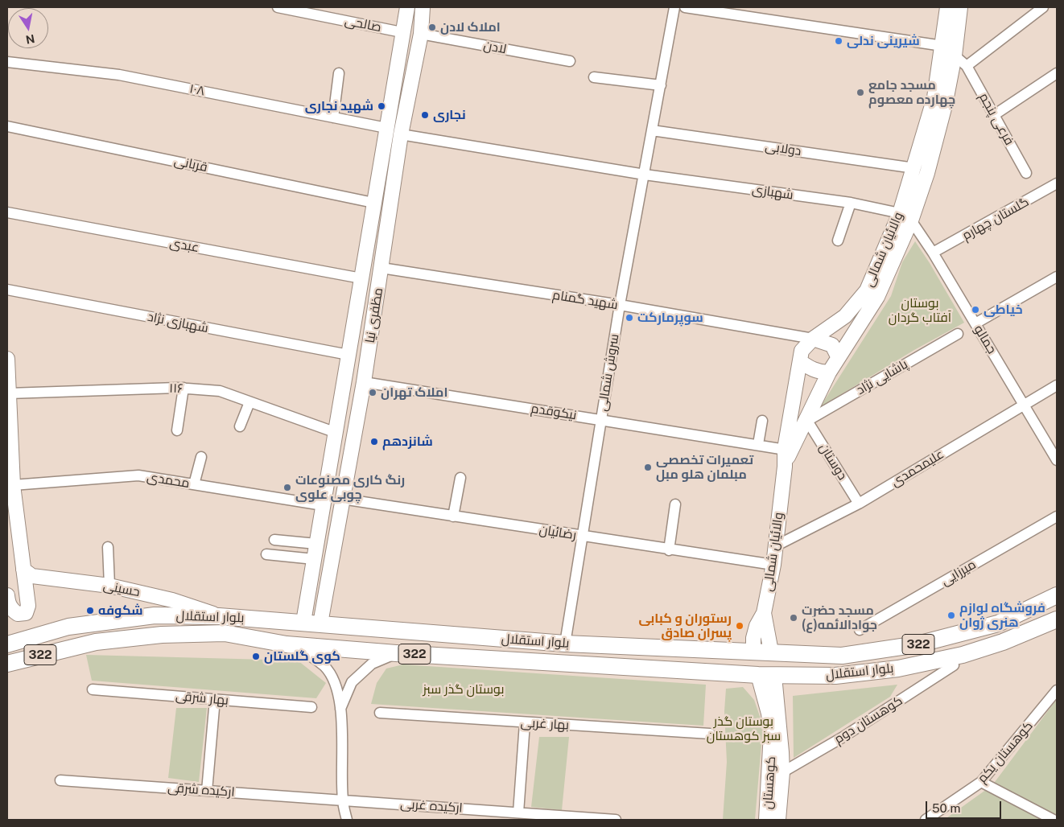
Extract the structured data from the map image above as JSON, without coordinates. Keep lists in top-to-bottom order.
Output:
{
  "streets": {
    "main road": [
      "والائیان شمالی",
      "مظفری نیا",
      "حسینی",
      "بلوار استقلال",
      "322",
      "کوهستان"
    ],
    "street": [
      "صالحی",
      "لادن",
      "۱۰۸",
      "فرعی پنجم",
      "دولابی",
      "قربانی",
      "شهبازی",
      "گلستان چهارم",
      "عبدی",
      "شهید گمنام",
      "شهبازی نژاد",
      "جمالو",
      "سروش شمالی",
      "پاشایی نژاد",
      "۱۱۶",
      "نیکوقدم",
      "دوستان",
      "علیمحمدی",
      "محمدی",
      "رضائیان",
      "میرزایی",
      "بهار شرقی",
      "کوهستان دوم",
      "بهار غربی",
      "کوهستان یکم",
      "ارکیده شرقی",
      "ارکیده غربی"
    ]
  },
  "crossings": [
    ["صالحی", "مظفری نیا"],
    ["لادن", "مظفری نیا"],
    ["۱۰۸", "مظفری نیا"],
    ["فرعی پنجم", "والائیان شمالی"],
    ["دولابی", "والائیان شمالی"],
    ["دولابی", "سروش شمالی"],
    ["قربانی", "مظفری نیا"],
    ["شهبازی", "والائیان شمالی"],
    ["شهبازی", "مظفری نیا"],
    ["شهبازی", "جمالو"],
    ["شهبازی", "سروش شمالی"],
    ["گلستان چهارم", "جمالو"],
    ["عبدی", "مظفری نیا"],
    ["والائیان شمالی", "شهید گمنام"],
    ["والائیان شمالی", "جمالو"],
    ["والائیان شمالی", "پاشایی نژاد"],
    ["والائیان شمالی", "نیکوقدم"],
    ["والائیان شمالی", "دوستان"],
    ["والائیان شمالی", "علیمحمدی"],
    ["والائیان شمالی", "رضائیان"],
    ["والائیان شمالی", "بلوار استقلال"],
    ["شهید گمنام", "مظفری نیا"],
    ["شهید گمنام", "سروش شمالی"],
    ["مظفری نیا", "شهبازی نژاد"],
    ["مظفری نیا", "۱۱۶"],
    ["مظفری نیا", "نیکوقدم"],
    ["مظفری نیا", "محمدی"],
    ["مظفری نیا", "رضائیان"],
    ["مظفری نیا", "بلوار استقلال"],
    ["جمالو", "علیمحمدی"],
    ["سروش شمالی", "نیکوقدم"],
    ["سروش شمالی", "رضائیان"],
    ["سروش شمالی", "بلوار استقلال"],
    ["پاشایی نژاد", "دوستان"],
    ["دوستان", "علیمحمدی"],
    ["حسینی", "بلوار استقلال"],
    ["بلوار استقلال", "کوهستان"],
    ["کوهستان دوم", "کوهستان"],
    ["ارکیده شرقی", "ارکیده غربی"]
  ],
  "parks": ["بوستان آفتاب گردان", "بوستان گذر سبز", "بوستان گذر سبز کوهستان"],
  "places": [
    "املاک لادن",
    "شیرینی ندلی",
    "مسجد جامع چهارده معصوم",
    "شهید نجاری",
    "نجاری",
    "خیاطی",
    "سوپرمارکت",
    "املاک تهران",
    "شانزدهم",
    "تعمیرات تخصصی مبلمان هلو مبل",
    "رنگ کاری مصنوعات چوبی علوی",
    "شکوفه",
    "فروشگاه لوازم هنری ژوان",
    "مسجد حضرت جوادالائمه(ع)",
    "رستوران و کبابی پسران صادق",
    "کوی گلستان"
  ],
  "scale_bar": "50 m",
  "north": "bottom"
}
